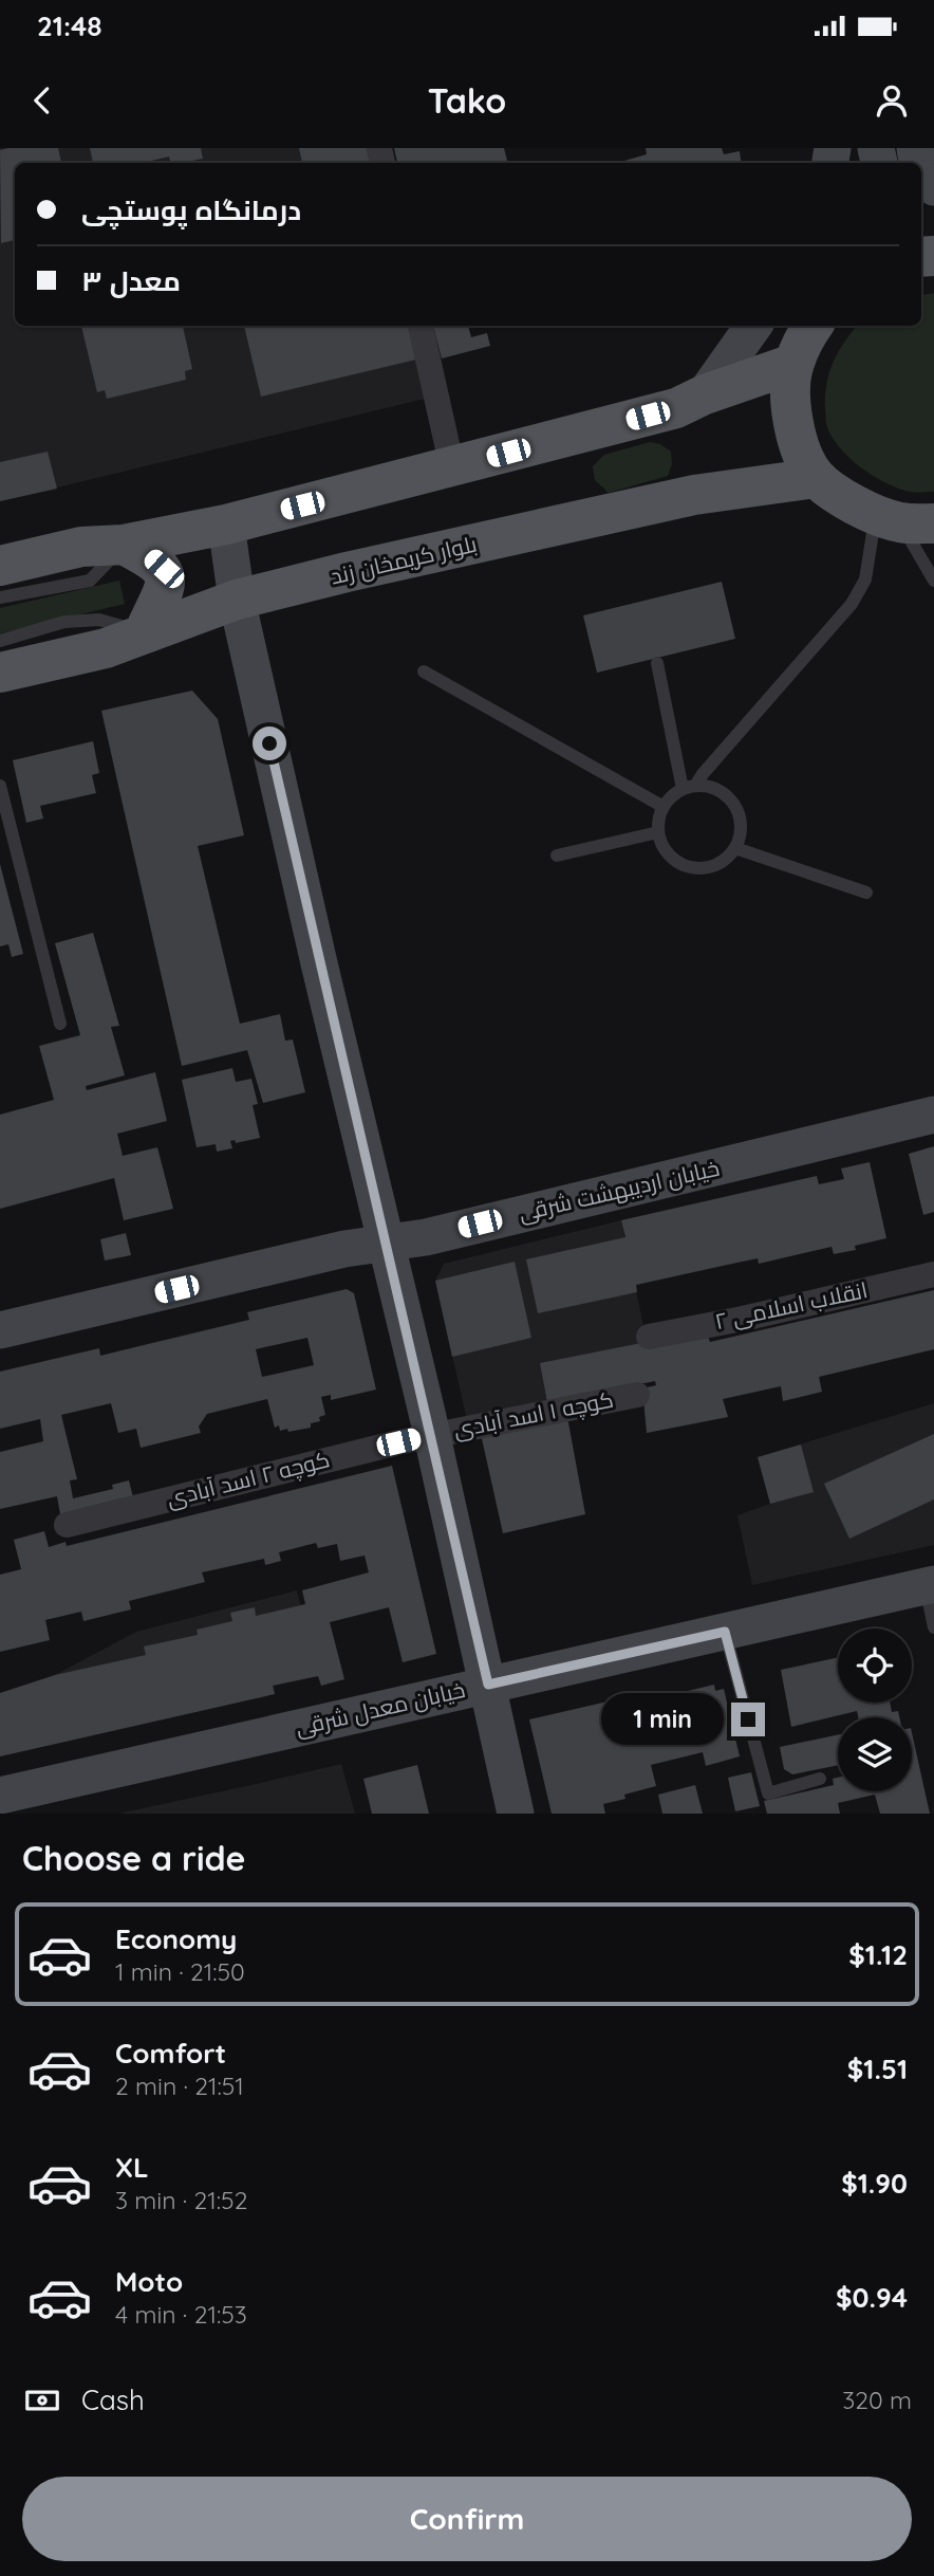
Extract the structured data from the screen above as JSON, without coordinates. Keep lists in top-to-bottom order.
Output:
{
  "streets": {
    "main road": ["بلوار کریمخان زند"],
    "street": [
      "خیابان اردیبهشت شرقی",
      "۲ انقلاب اسلامی",
      "کوچه ۱ اسد آبادی",
      "کوچه ۲ اسد آبادی",
      "خیابان معدل شرقی"
    ]
  },
  "crossings": [
    ["کوچه ۱ اسد آبادی", "کوچه ۲ اسد آبادی"]
  ],
  "page": {
    "status": "21:48",
    "header": "Tako",
    "banner": ["درمانگاه پوستچی", "۳ معدل"],
    "bubble": "1 min",
    "heading": "Choose a ride",
    "list": [
      {
        "name": "Economy",
        "note": "1 min · 21:50",
        "value": "$1.12"
      },
      {
        "name": "Comfort",
        "note": "2 min · 21:51",
        "value": "$1.51"
      },
      {
        "name": "XL",
        "note": "3 min · 21:52",
        "value": "$1.90"
      },
      {
        "name": "Moto",
        "note": "4 min · 21:53",
        "value": "$0.94"
      }
    ],
    "pay": ["Cash", "320 m"],
    "buttons": "Confirm"
  }
}
